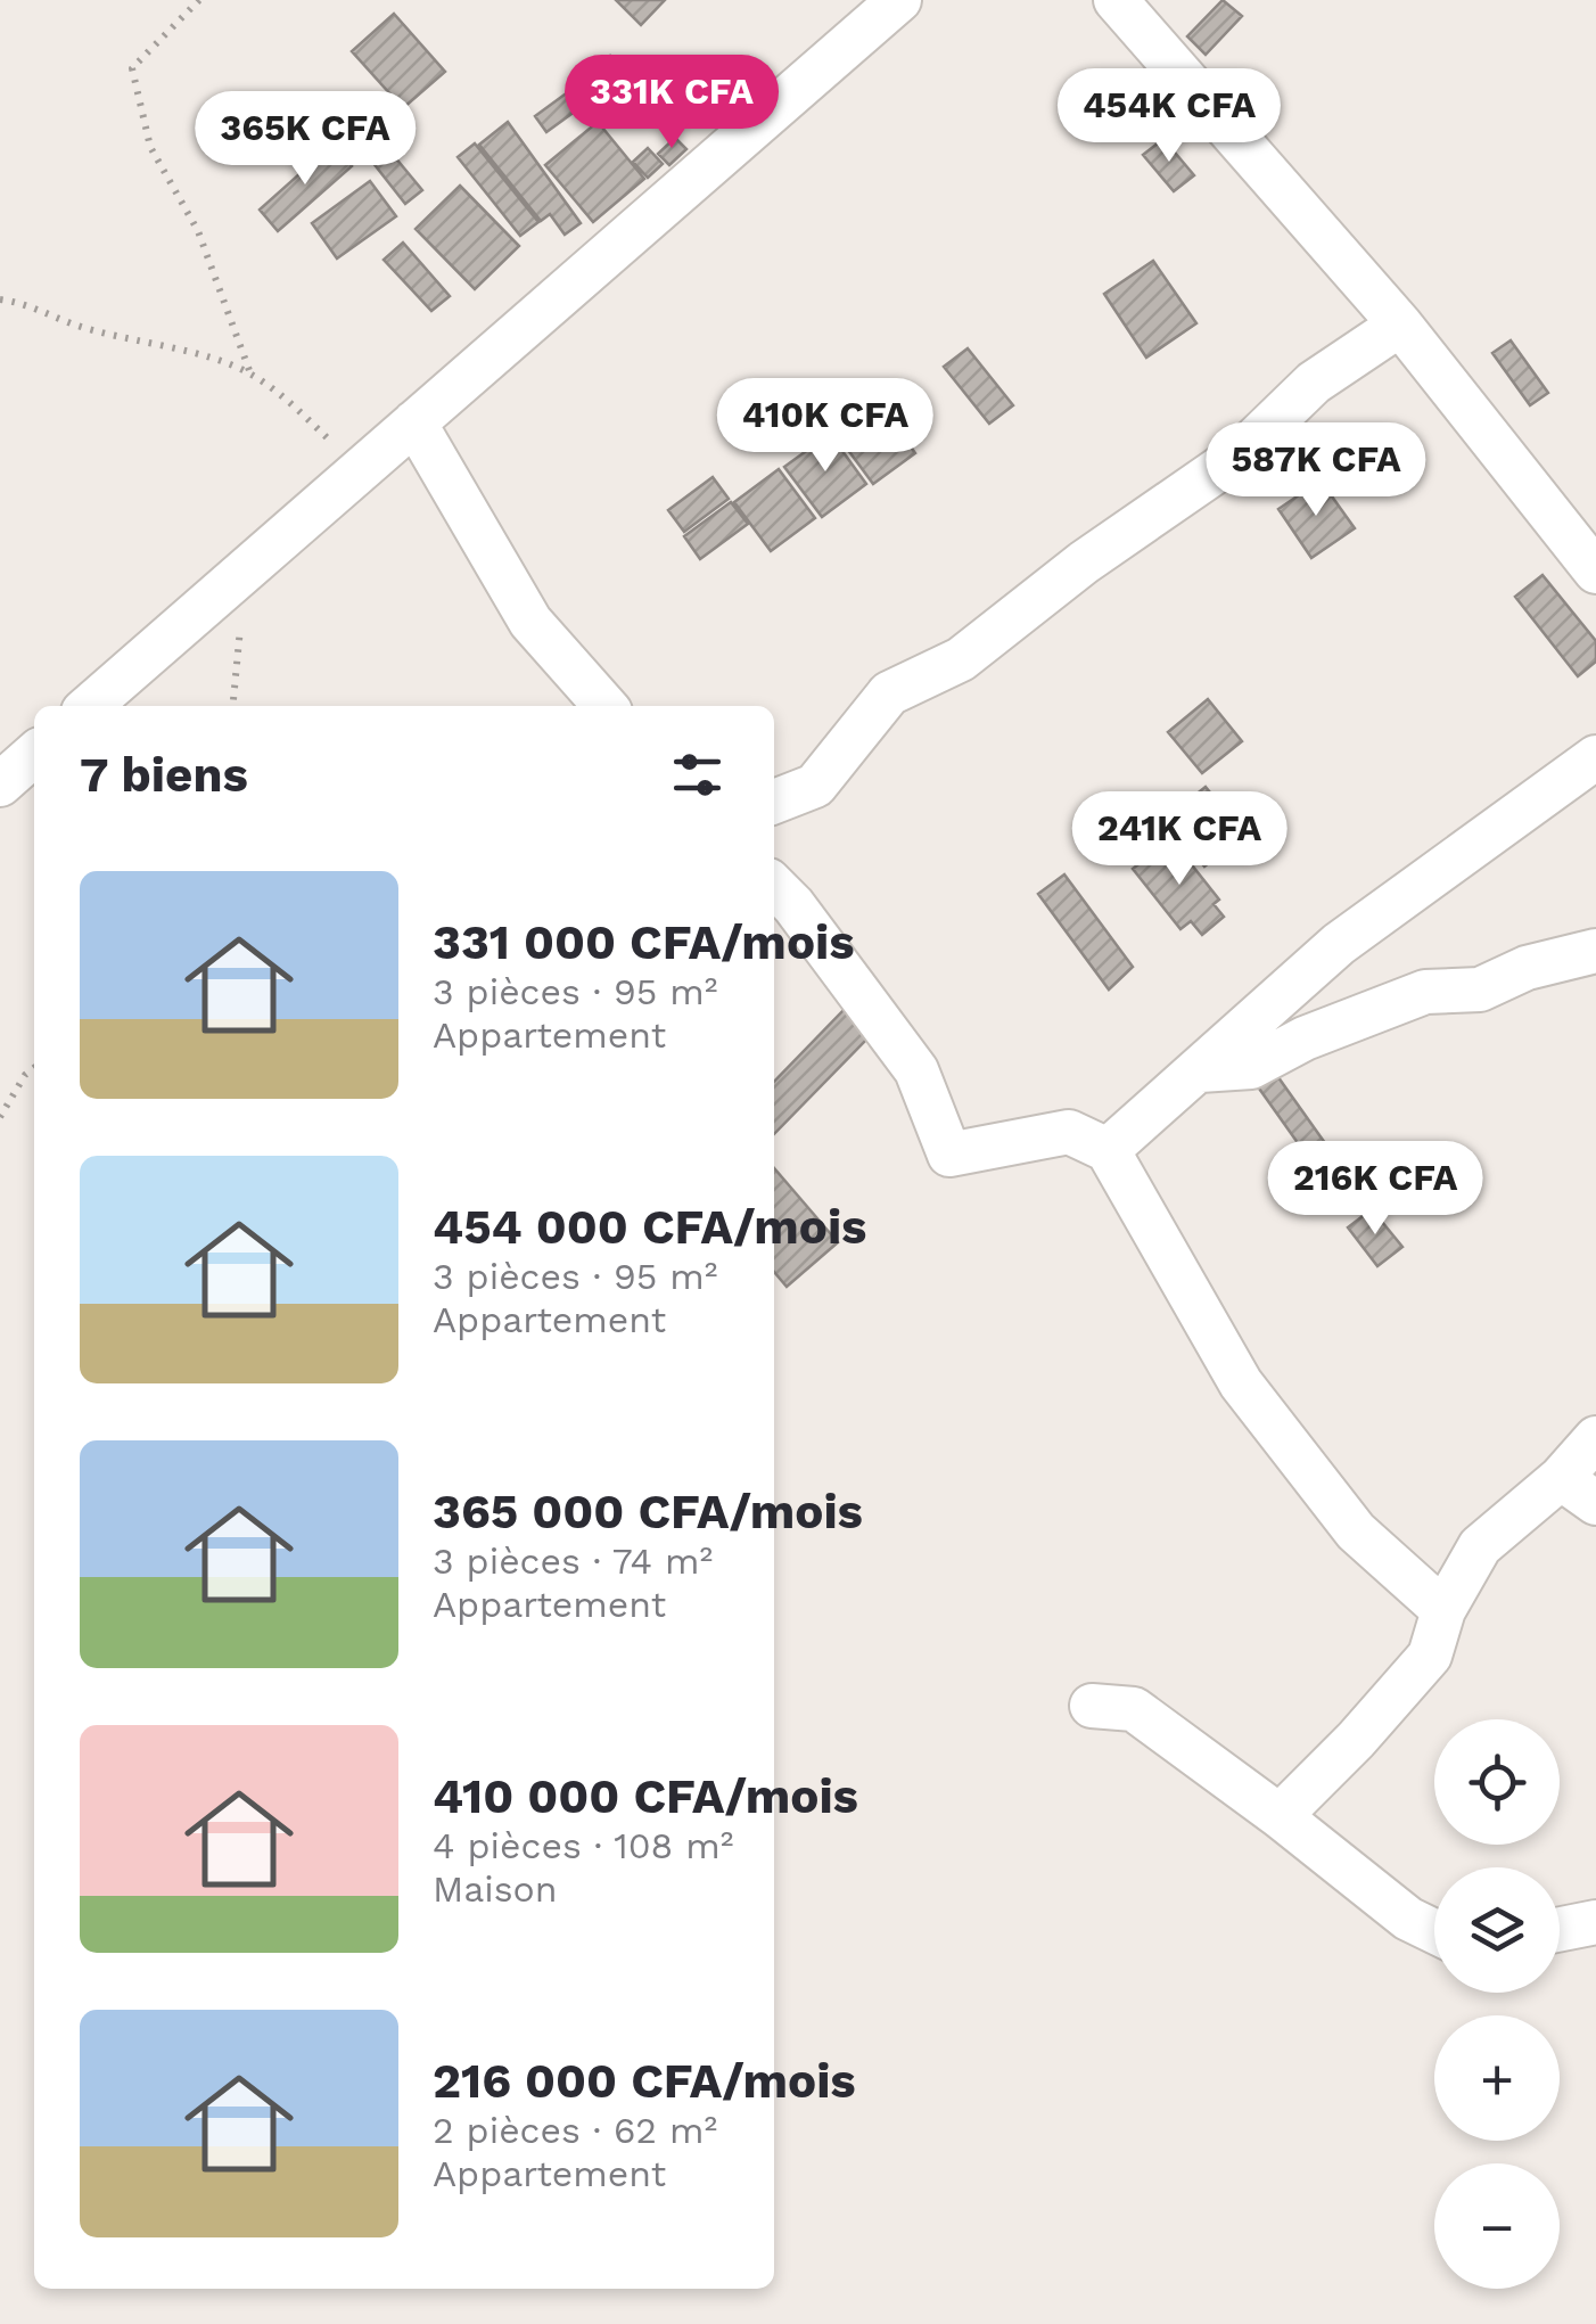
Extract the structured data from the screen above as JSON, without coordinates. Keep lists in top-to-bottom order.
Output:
{
  "page": {
    "price": [
      "331K CFA",
      "454K CFA",
      "365K CFA",
      "410K CFA",
      "587K CFA",
      "241K CFA",
      "216K CFA"
    ],
    "heading": "7 biens",
    "list": [
      {
        "name": "331 000 CFA/mois",
        "note": "3 pièces · 95 m² · Appartement"
      },
      {
        "name": "454 000 CFA/mois",
        "note": "3 pièces · 95 m² · Appartement"
      },
      {
        "name": "365 000 CFA/mois",
        "note": "3 pièces · 74 m² · Appartement"
      },
      {
        "name": "410 000 CFA/mois",
        "note": "4 pièces · 108 m² · Maison"
      },
      {
        "name": "216 000 CFA/mois",
        "note": "2 pièces · 62 m² · Appartement"
      }
    ],
    "map_buttons": ["+", "−"]
  }
}
